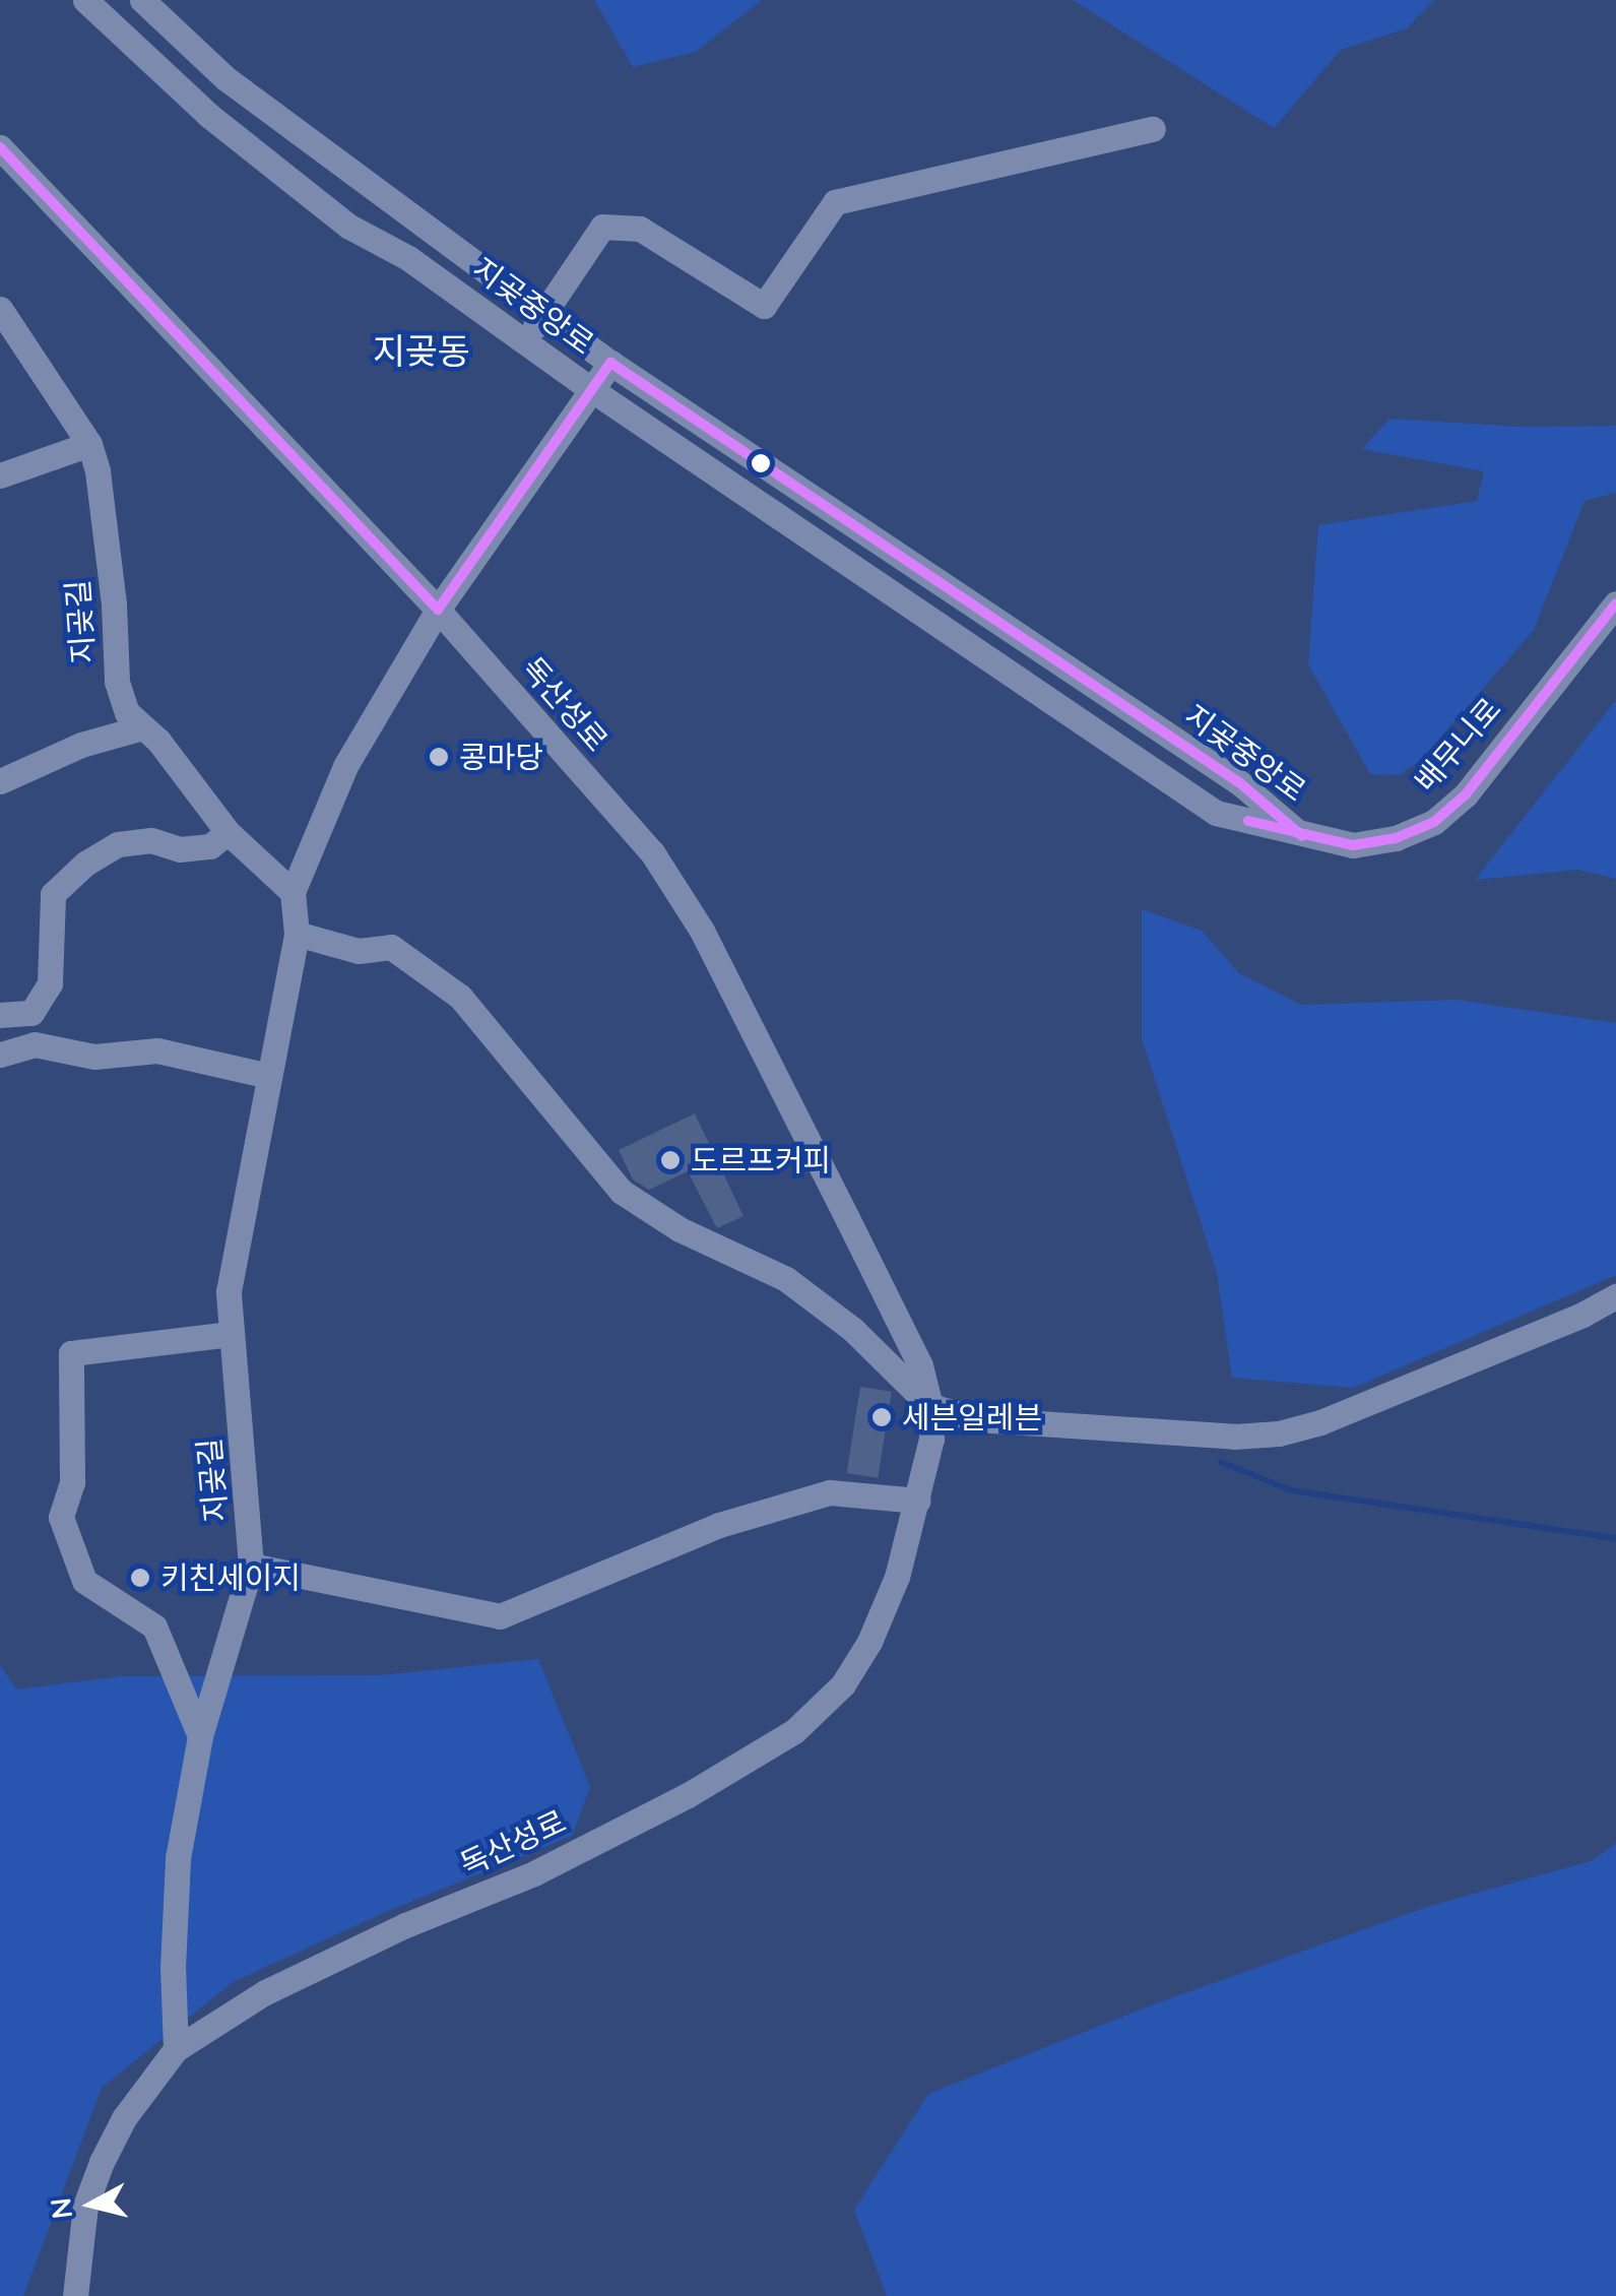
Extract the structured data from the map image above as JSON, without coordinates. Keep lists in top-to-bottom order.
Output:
{
  "streets": {
    "street": [
      "지곶중앙로",
      "지곶길",
      "독산성로",
      "배무니로"
    ]
  },
  "crossings": [
    ["지곶중앙로", "지곶길"],
    ["지곶중앙로", "배무니로"],
    ["지곶길", "독산성로"]
  ],
  "districts": ["지곶동"],
  "places": [
    "콩마당",
    "도르프커피",
    "세븐일레븐",
    "키친세이지"
  ],
  "north": "left"
}
